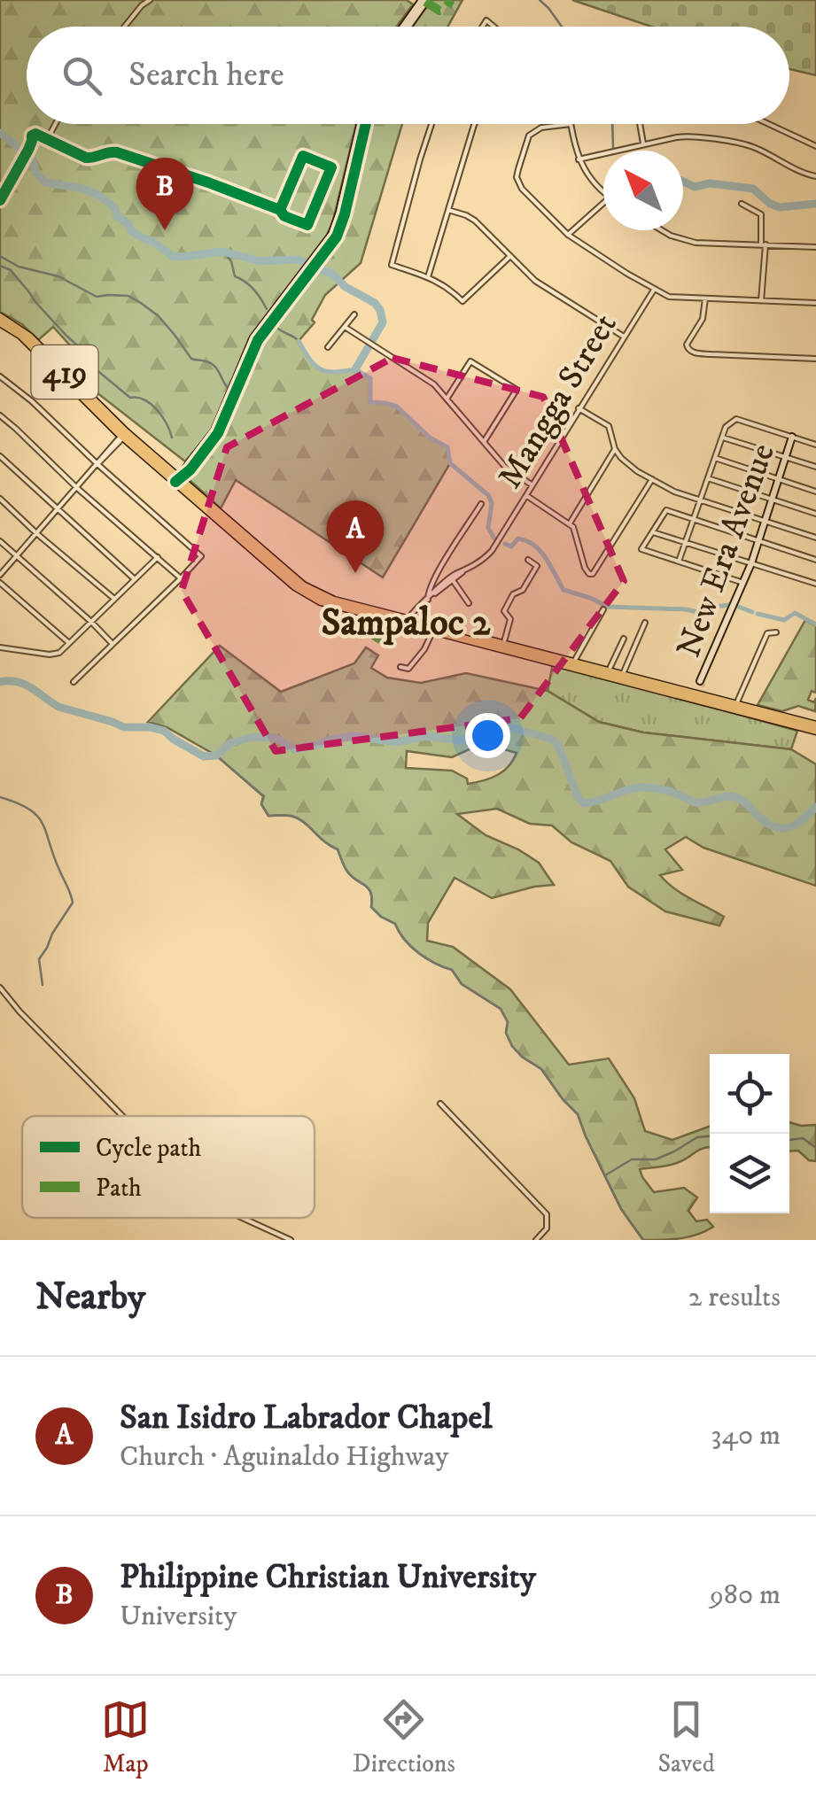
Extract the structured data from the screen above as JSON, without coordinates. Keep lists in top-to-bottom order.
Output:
{
  "streets": {
    "main road": ["419", "New Era Avenue"],
    "street": ["Mangga Street"]
  },
  "crossings": [
    ["419", "New Era Avenue"]
  ],
  "districts": ["Sampaloc 2"],
  "legend": ["Cycle path", "Path"],
  "north": "top left",
  "page": {
    "search": "Search here",
    "pins": ["B", "A"],
    "heading": ["Nearby", "2 results"],
    "list": [
      {
        "mark": "A",
        "name": "San Isidro Labrador Chapel",
        "note": "Church · Aguinaldo Highway",
        "value": "340 m"
      },
      {
        "mark": "B",
        "name": "Philippine Christian University",
        "note": "University",
        "value": "980 m"
      }
    ],
    "nav": ["Map", "Directions", "Saved"]
  }
}
